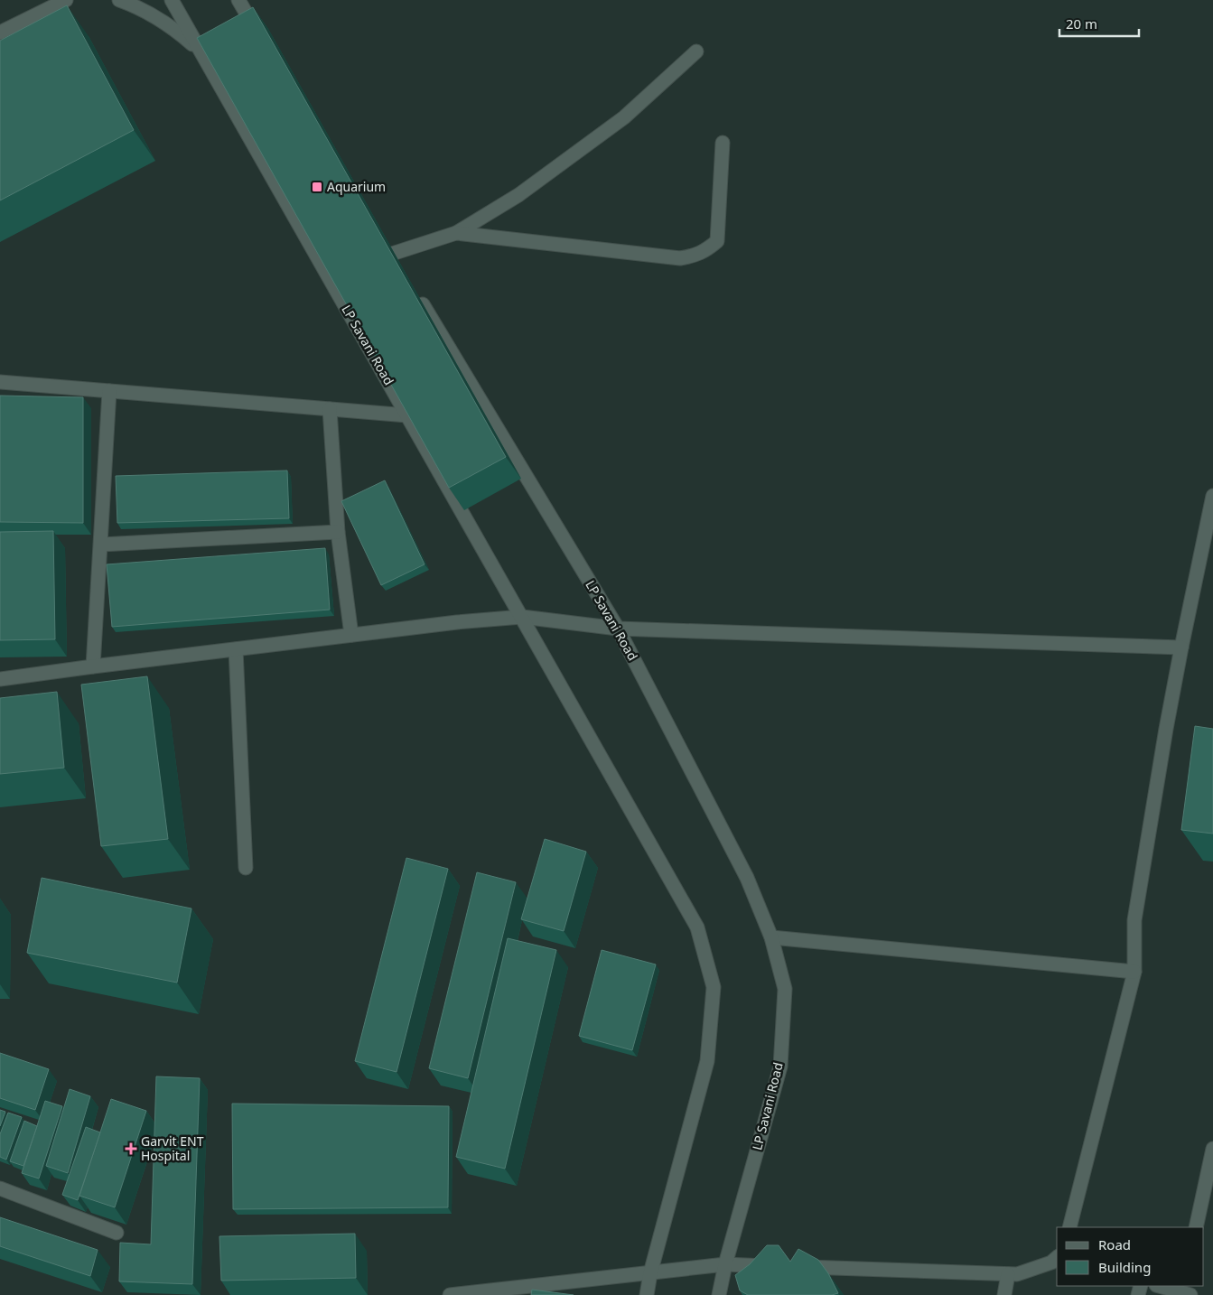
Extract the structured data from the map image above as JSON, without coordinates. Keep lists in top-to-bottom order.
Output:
{
  "streets": {
    "street": ["LP Savani Road"]
  },
  "places": {
    "transit": ["Aquarium"],
    "health": ["Garvit ENT Hospital"]
  },
  "legend": ["Road", "Building"],
  "scale_bar": "20 m"
}
